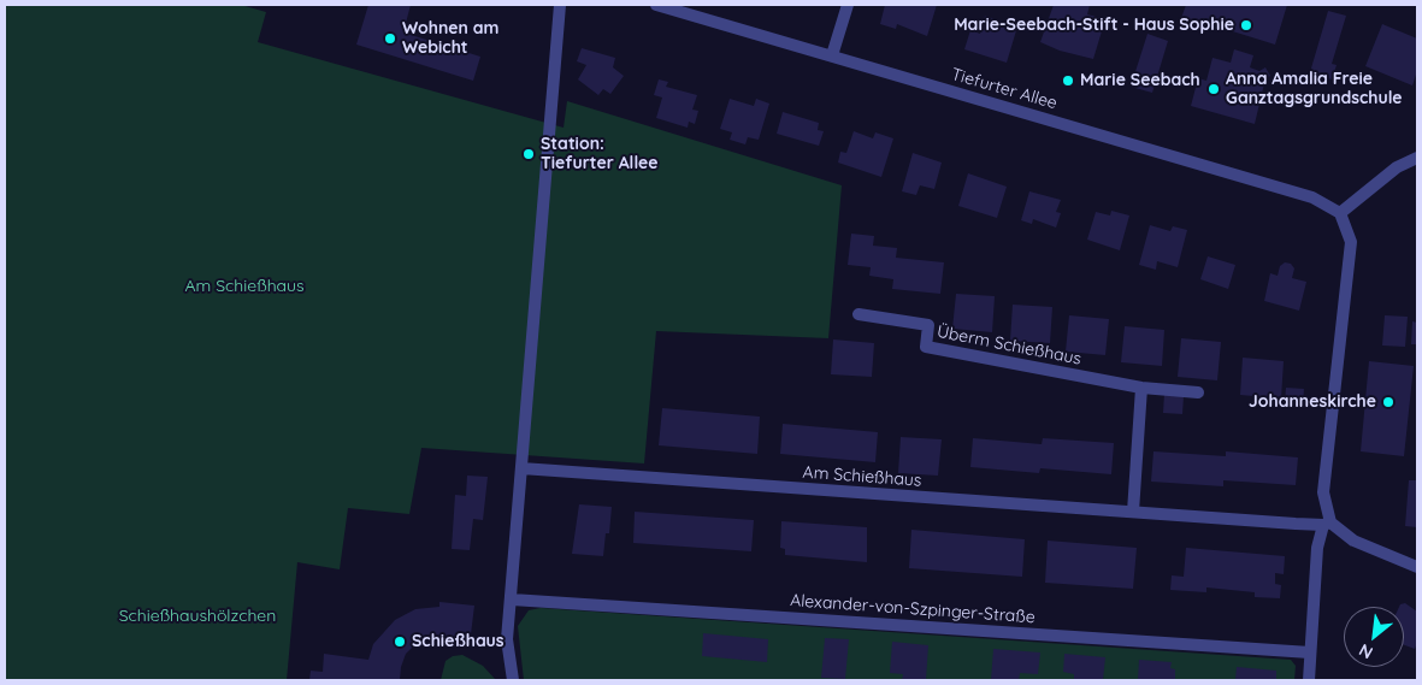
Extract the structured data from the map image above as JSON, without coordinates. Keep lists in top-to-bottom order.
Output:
{
  "streets": {
    "street": [
      "Tiefurter Allee",
      "Überm Schießhaus",
      "Am Schießhaus",
      "Alexander-von-Szpinger-Straße"
    ]
  },
  "parks": ["Am Schießhaus", "Schießhaushölzchen"],
  "places": [
    "Marie-Seebach-Stift - Haus Sophie",
    "Wohnen am Webicht",
    "Marie Seebach",
    "Anna Amalia Freie Ganztagsgrundschule",
    "Station: Tiefurter Allee",
    "Johanneskirche",
    "Schießhaus"
  ],
  "north": "bottom left"
}
